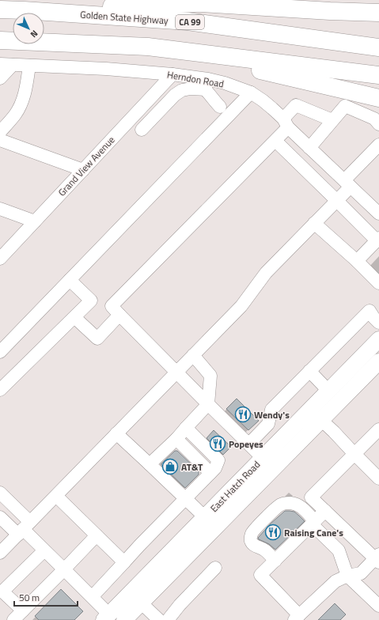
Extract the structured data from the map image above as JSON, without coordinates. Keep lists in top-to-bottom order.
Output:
{
  "streets": {
    "highway": ["Golden State Highway", "CA 99"],
    "main road": ["East Hatch Road"],
    "street": ["Herndon Road", "Grand View Avenue"]
  },
  "crossings": [
    ["Herndon Road", "Grand View Avenue"]
  ],
  "places": {
    "restaurant": ["Wendy's", "Popeyes", "Raising Cane's"],
    "shop": ["AT&T"]
  },
  "scale_bar": "50 m",
  "north": "bottom right"
}
